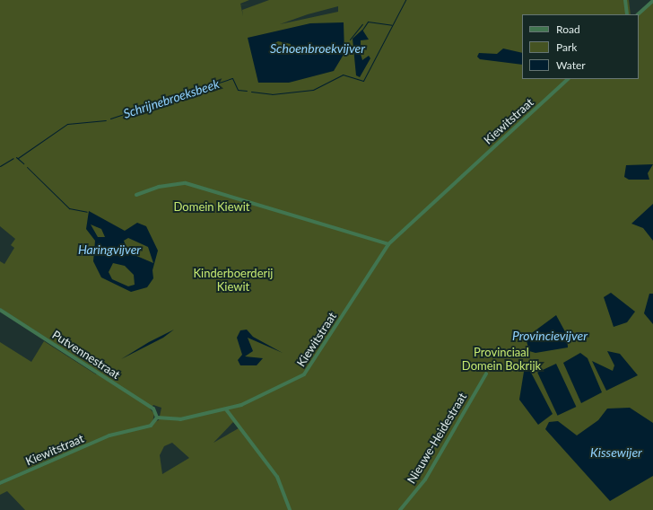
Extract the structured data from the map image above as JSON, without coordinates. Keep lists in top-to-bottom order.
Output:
{
  "streets": {
    "street": ["Kiewitstraat", "Putvennestraat", "Nieuwe-Heidestraat"]
  },
  "crossings": [
    ["Kiewitstraat", "Putvennestraat"]
  ],
  "water": [
    "Schoenbroekvijver",
    "Schrijnebroeksbeek",
    "Haringvijver",
    "Provincievijver",
    "Kissewijer"
  ],
  "parks": ["Domein Kiewit", "Kinderboerderij Kiewit", "Provinciaal Domein Bokrijk"],
  "legend": ["Road", "Park", "Water"]
}
